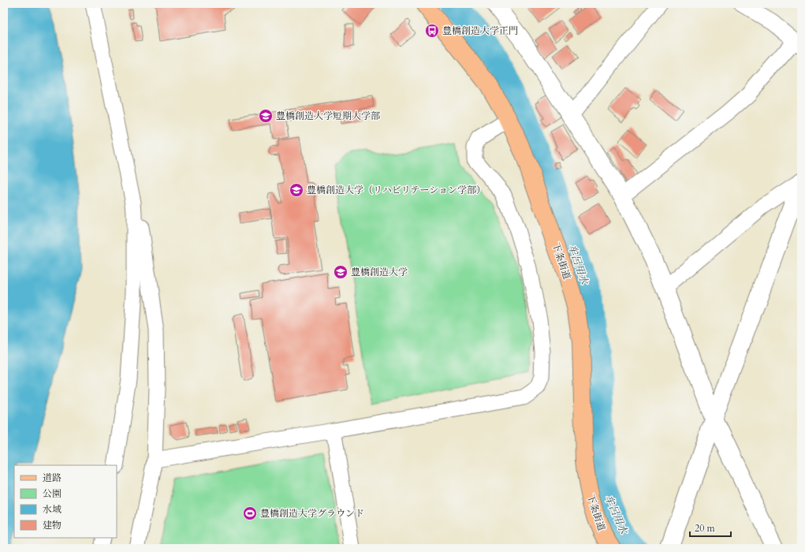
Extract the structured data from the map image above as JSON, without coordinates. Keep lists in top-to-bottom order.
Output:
{
  "streets": {
    "main road": ["下条街道"]
  },
  "water": ["牟呂用水"],
  "places": {
    "bus stop": ["豊橋創造大学正門"],
    "school or university": ["豊橋創造大学短期大学部", "豊橋創造大学（リハビリテーション学部）", "豊橋創造大学"],
    "sports": ["豊橋創造大学グラウンド"]
  },
  "legend": [
    "道路",
    "公園",
    "水域",
    "建物"
  ],
  "scale_bar": "20 m"
}
